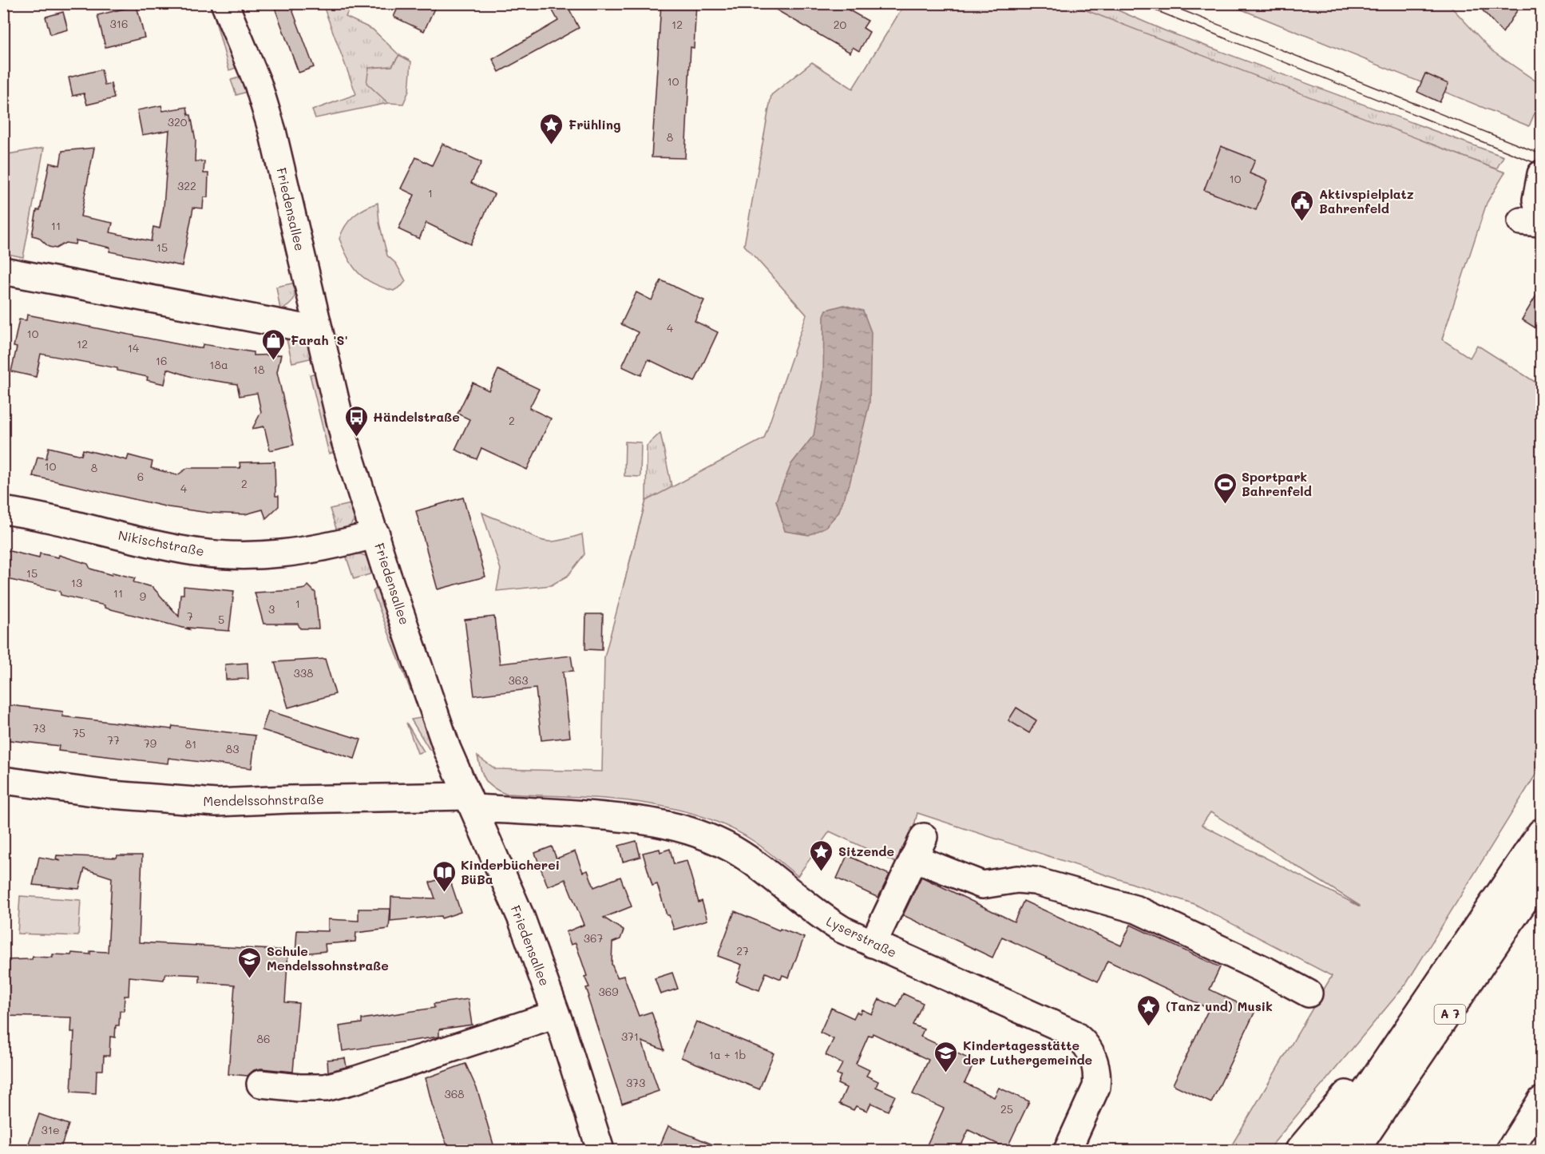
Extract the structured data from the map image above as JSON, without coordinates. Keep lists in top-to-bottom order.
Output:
{
  "streets": {
    "main road": [
      "Friedensallee",
      "Nikischstraße",
      "Mendelssohnstraße",
      "Lyserstraße",
      "A 7"
    ]
  },
  "crossings": [
    ["Friedensallee", "Nikischstraße"],
    ["Friedensallee", "Mendelssohnstraße"],
    ["Friedensallee", "Lyserstraße"],
    ["Mendelssohnstraße", "Lyserstraße"]
  ],
  "places": {
    "place": ["Frühling", "Sitzende", "(Tanz und) Musik"],
    "public building": ["Aktivspielplatz Bahrenfeld"],
    "shop": ["Farah 'S'"],
    "bus stop": ["Händelstraße"],
    "sports": ["Sportpark Bahrenfeld"],
    "library": ["Kinderbücherei BüBa"],
    "school or university": ["Schule Mendelssohnstraße", "Kindertagesstätte der Luthergemeinde"]
  },
  "house_numbers": [
    "316",
    "12",
    "20",
    "10",
    "320",
    "8",
    "10",
    "322",
    "1",
    "11",
    "15",
    "4",
    "10",
    "12",
    "14",
    "16",
    "18a",
    "18",
    "2",
    "10",
    "8",
    "6",
    "2",
    "4",
    "15",
    "13",
    "11",
    "9",
    "1",
    "3",
    "7",
    "5",
    "338",
    "363",
    "73",
    "75",
    "77",
    "79",
    "81",
    "83",
    "367",
    "27",
    "369",
    "371",
    "86",
    "1a + 1b",
    "373",
    "368",
    "25",
    "31e"
  ]
}
